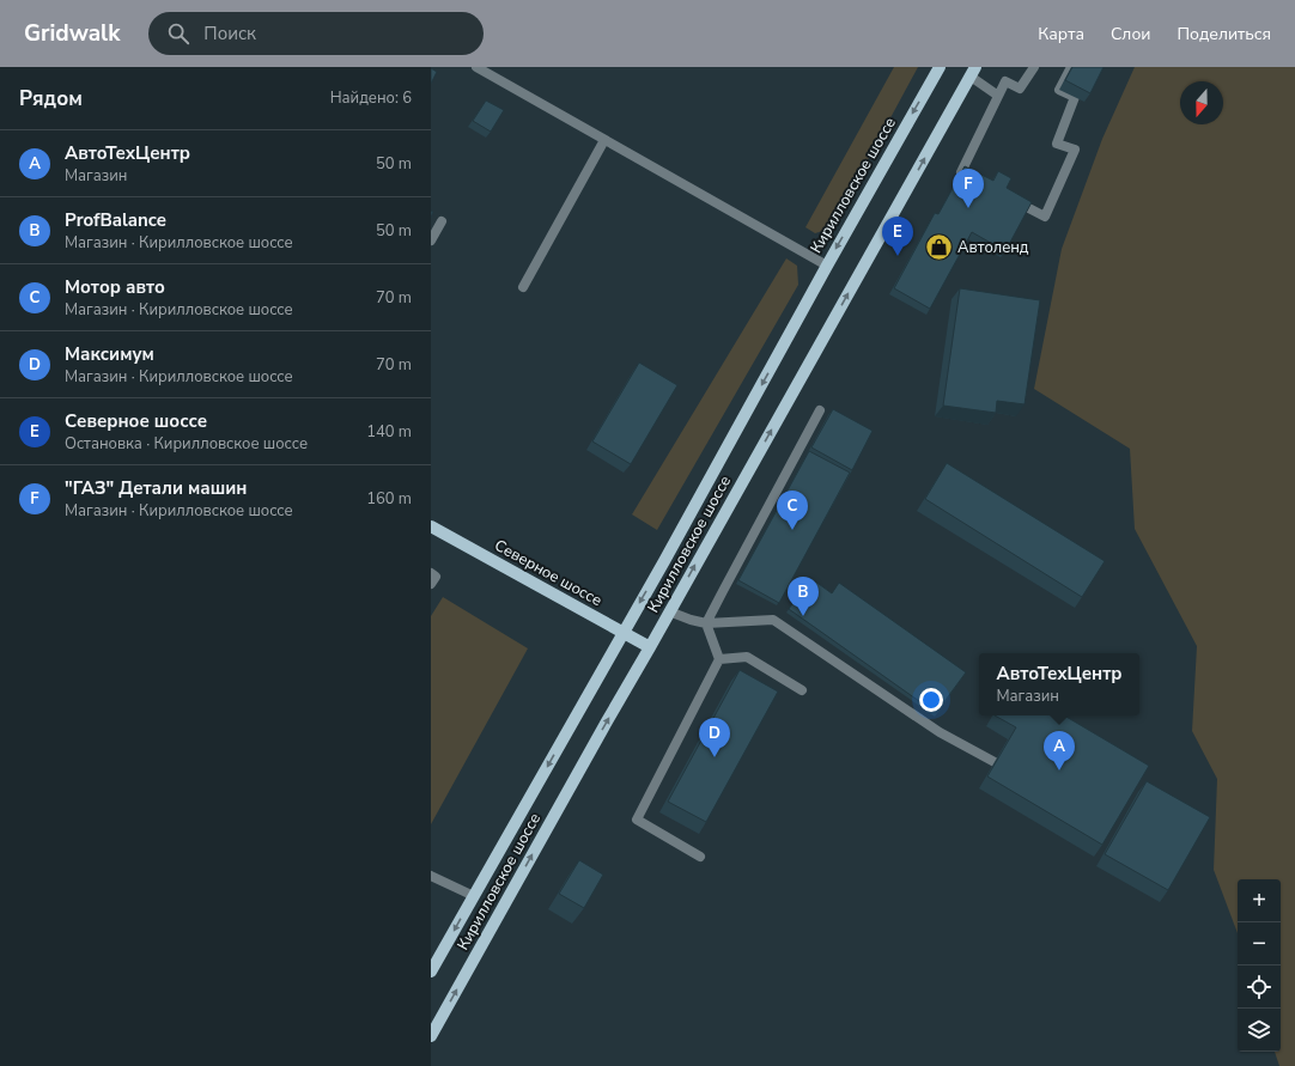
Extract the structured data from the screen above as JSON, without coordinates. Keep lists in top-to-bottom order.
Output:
{
  "streets": {
    "main road": ["Кирилловское шоссе", "Северное шоссе"]
  },
  "crossings": [
    ["Кирилловское шоссе", "Северное шоссе"]
  ],
  "places": {
    "shop": ["Автоленд"]
  },
  "north": "bottom",
  "page": {
    "header": "Gridwalk",
    "search": "Поиск",
    "nav": ["Карта", "Слои", "Поделиться"],
    "heading": ["Рядом", "Найдено: 6"],
    "list": [
      {
        "mark": "A",
        "name": "АвтоТехЦентр",
        "note": "Магазин",
        "value": "50 m"
      },
      {
        "mark": "B",
        "name": "ProfBalance",
        "note": "Магазин · Кирилловское шоссе",
        "value": "50 m"
      },
      {
        "mark": "C",
        "name": "Мотор авто",
        "note": "Магазин · Кирилловское шоссе",
        "value": "70 m"
      },
      {
        "mark": "D",
        "name": "Максимум",
        "note": "Магазин · Кирилловское шоссе",
        "value": "70 m"
      },
      {
        "mark": "E",
        "name": "Северное шоссе",
        "note": "Остановка · Кирилловское шоссе",
        "value": "140 m"
      },
      {
        "mark": "F",
        "name": "\"ГАЗ\" Детали машин",
        "note": "Магазин · Кирилловское шоссе",
        "value": "160 m"
      }
    ],
    "pins": [
      "F",
      "E",
      "C",
      "B",
      "D",
      "A"
    ],
    "popup": ["АвтоТехЦентр", "Магазин"],
    "map_buttons": ["+", "−"]
  }
}
